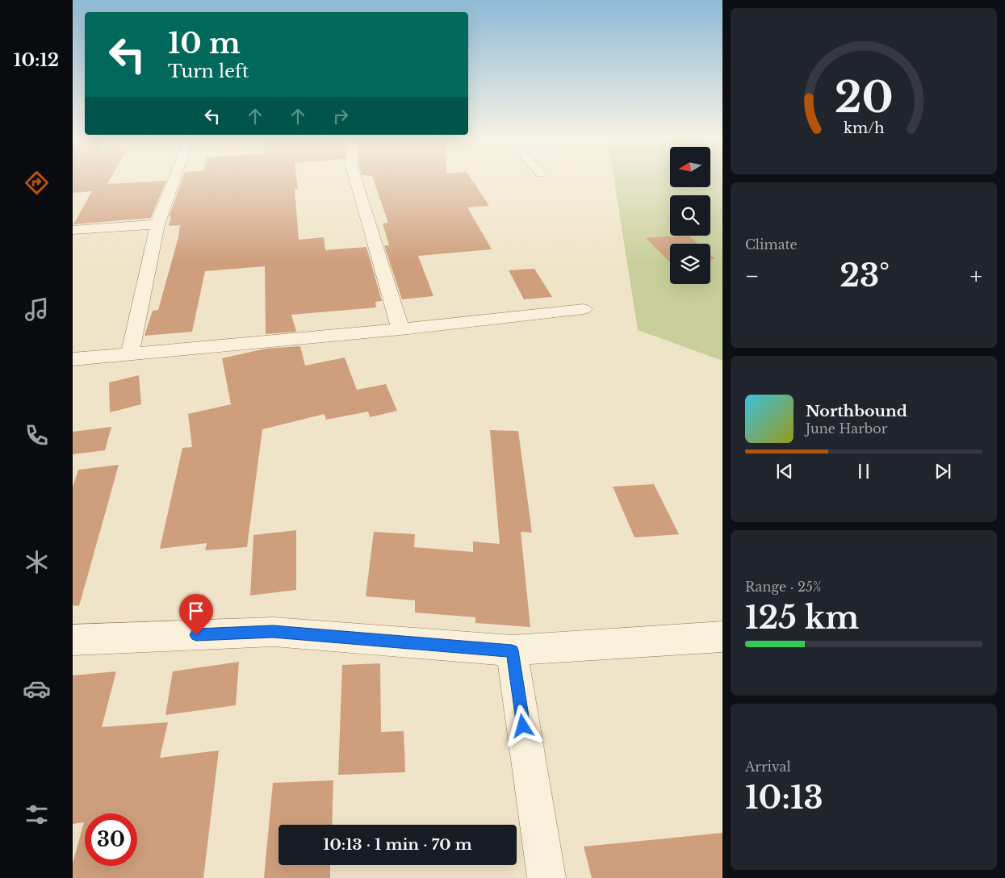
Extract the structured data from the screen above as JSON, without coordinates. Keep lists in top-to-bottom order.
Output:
{
  "north": "left",
  "page": {
    "tabs": "10:12",
    "turn": ["10 m", "Turn left"],
    "tile": [
      "Climate",
      ["Range · 25%", "125 km"],
      ["Arrival", "10:13"]
    ],
    "heat": ["−", "23°", "+"],
    "song": ["Northbound", "June Harbor"],
    "limit": "30",
    "trip": "10:13 · 1 min · 70 m",
    "gauge": ["20", "km/h"]
  }
}
